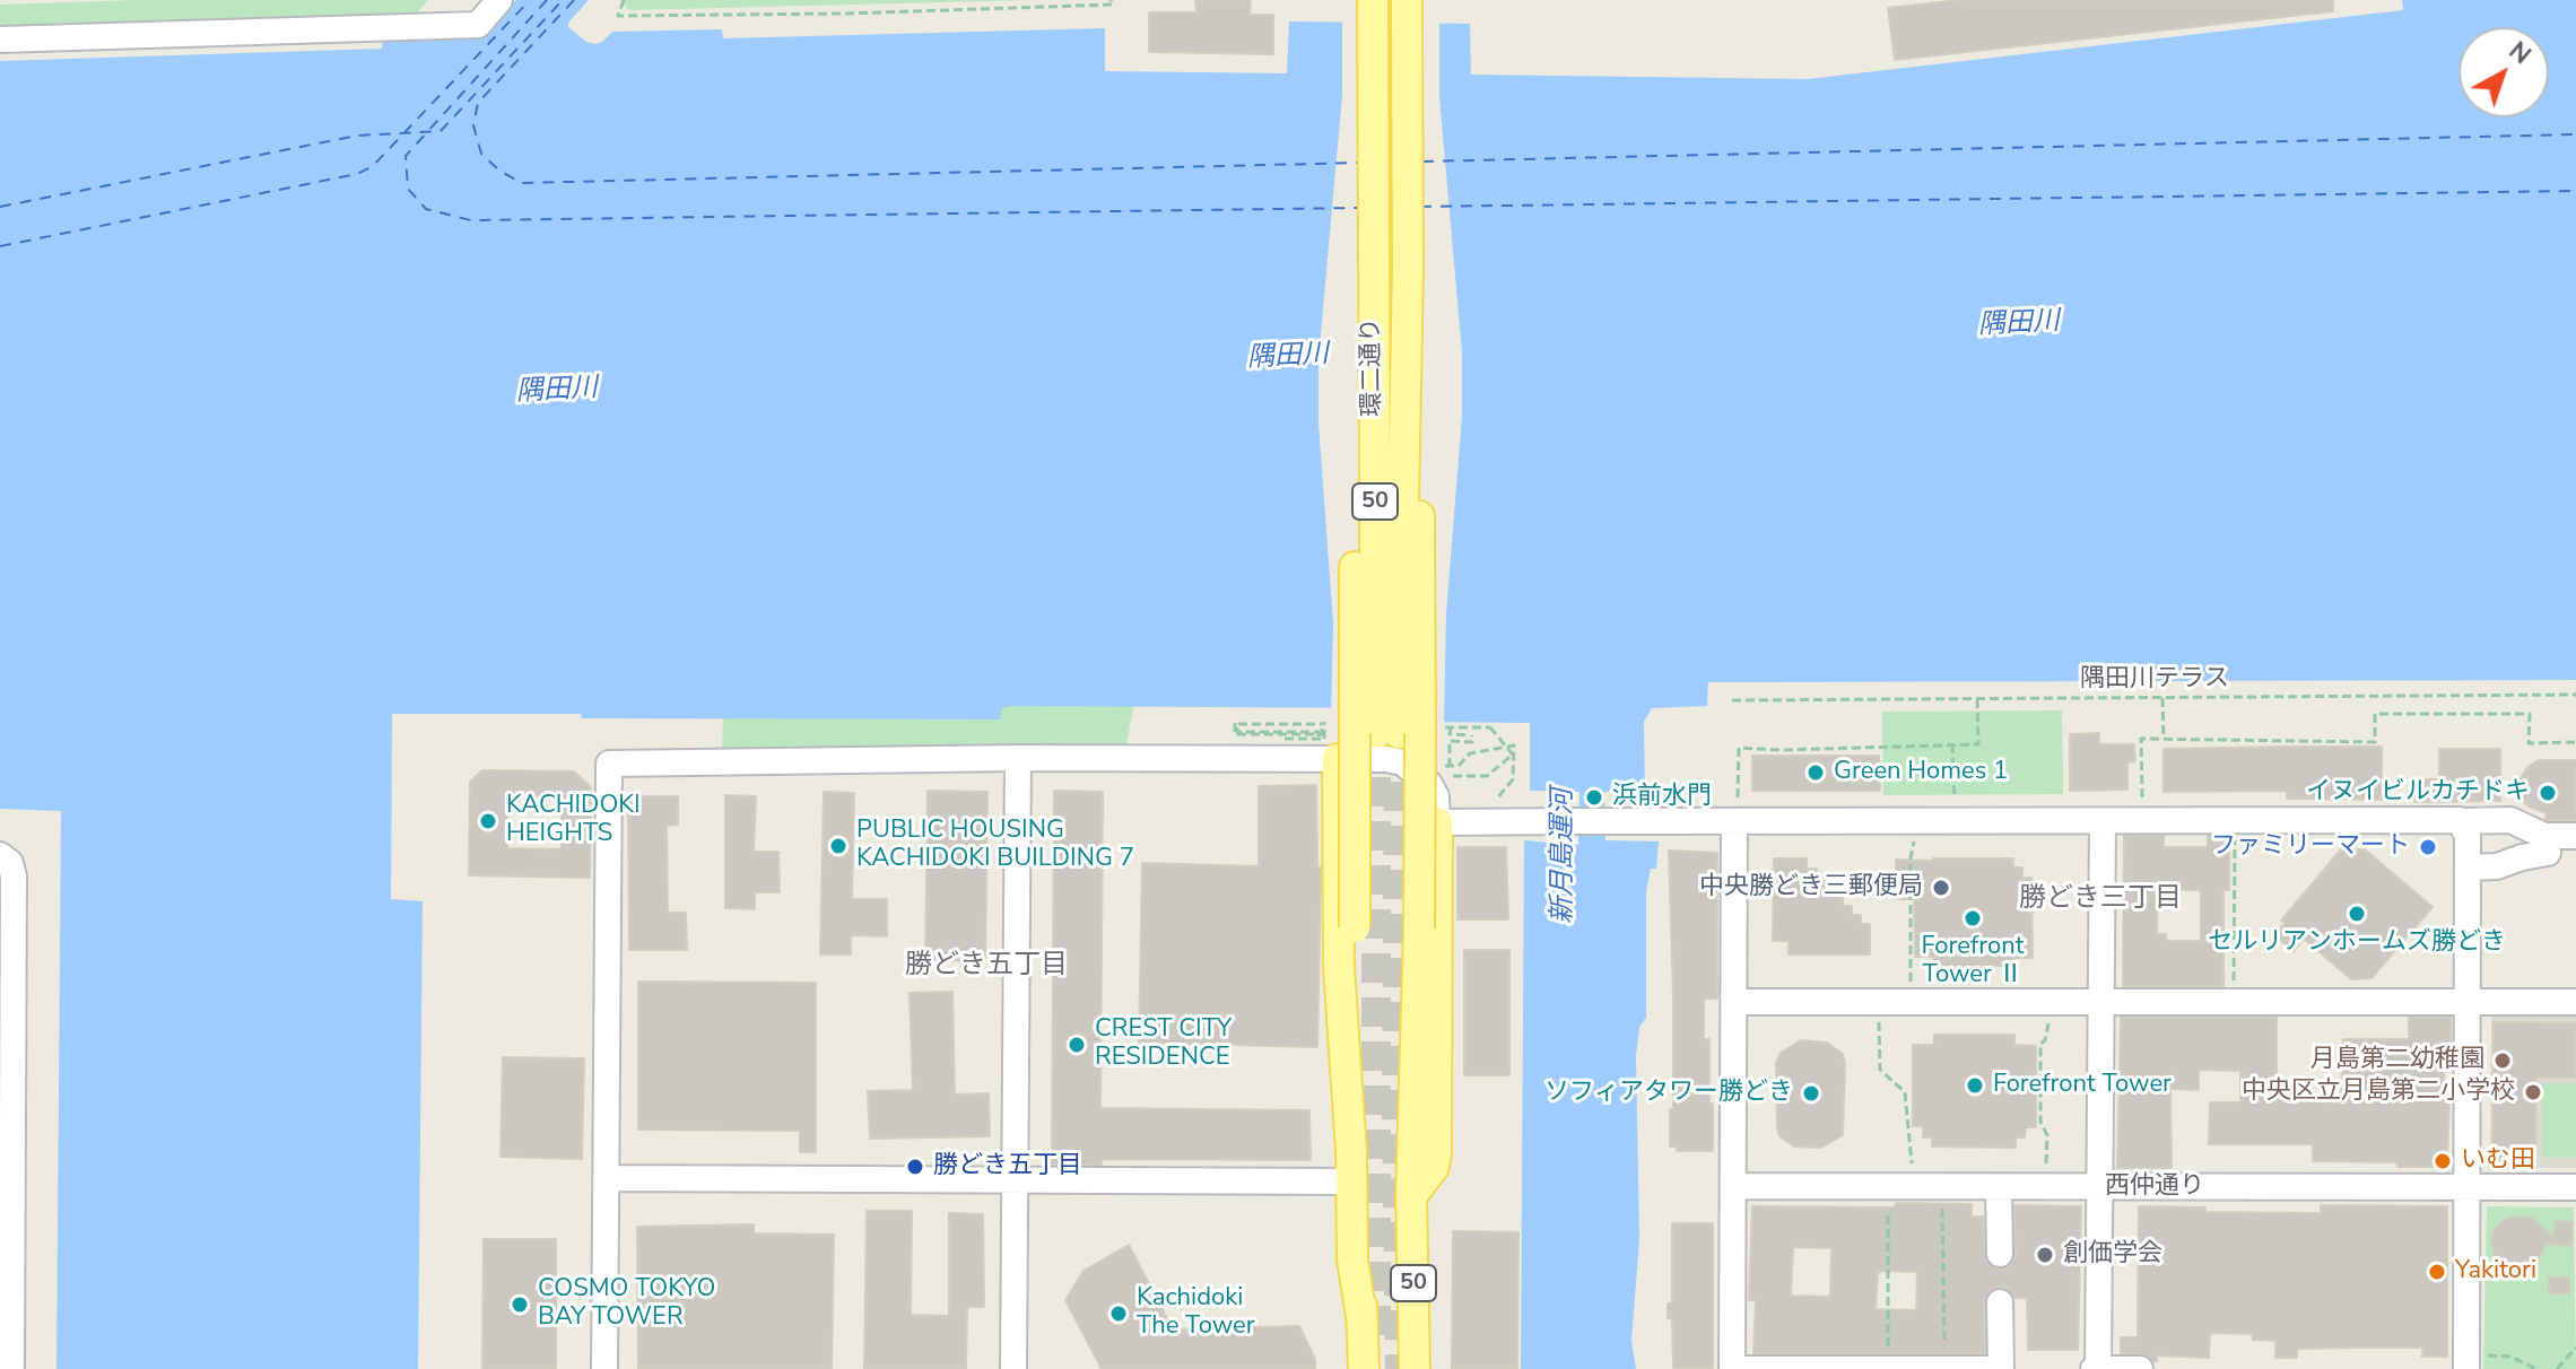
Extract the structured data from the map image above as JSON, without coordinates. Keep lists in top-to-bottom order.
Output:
{
  "streets": {
    "main road": ["環二通り", "50"],
    "street": ["西仲通り"],
    "path": ["隅田川テラス"]
  },
  "crossings": [
    ["環二通り", "50"]
  ],
  "districts": ["勝どき三丁目", "勝どき五丁目"],
  "water": ["隅田川", "新月島運河"],
  "places": [
    "Green Homes 1",
    "イヌイビルカチドキ",
    "浜前水門",
    "KACHIDOKI HEIGHTS",
    "PUBLIC HOUSING KACHIDOKI BUILDING 7",
    "ファミリーマート",
    "中央勝どき三郵便局",
    "セルリアンホームズ勝どき",
    "Forefront Tower Ⅱ",
    "CREST CITY RESIDENCE",
    "月島第二幼稚園",
    "Forefront Tower",
    "中央区立月島第二小学校",
    "ソフィアタワー勝どき",
    "いむ田",
    "勝どき五丁目",
    "創価学会",
    "Yakitori",
    "COSMO TOKYO BAY TOWER",
    "Kachidoki The Tower"
  ],
  "north": "top right"
}
